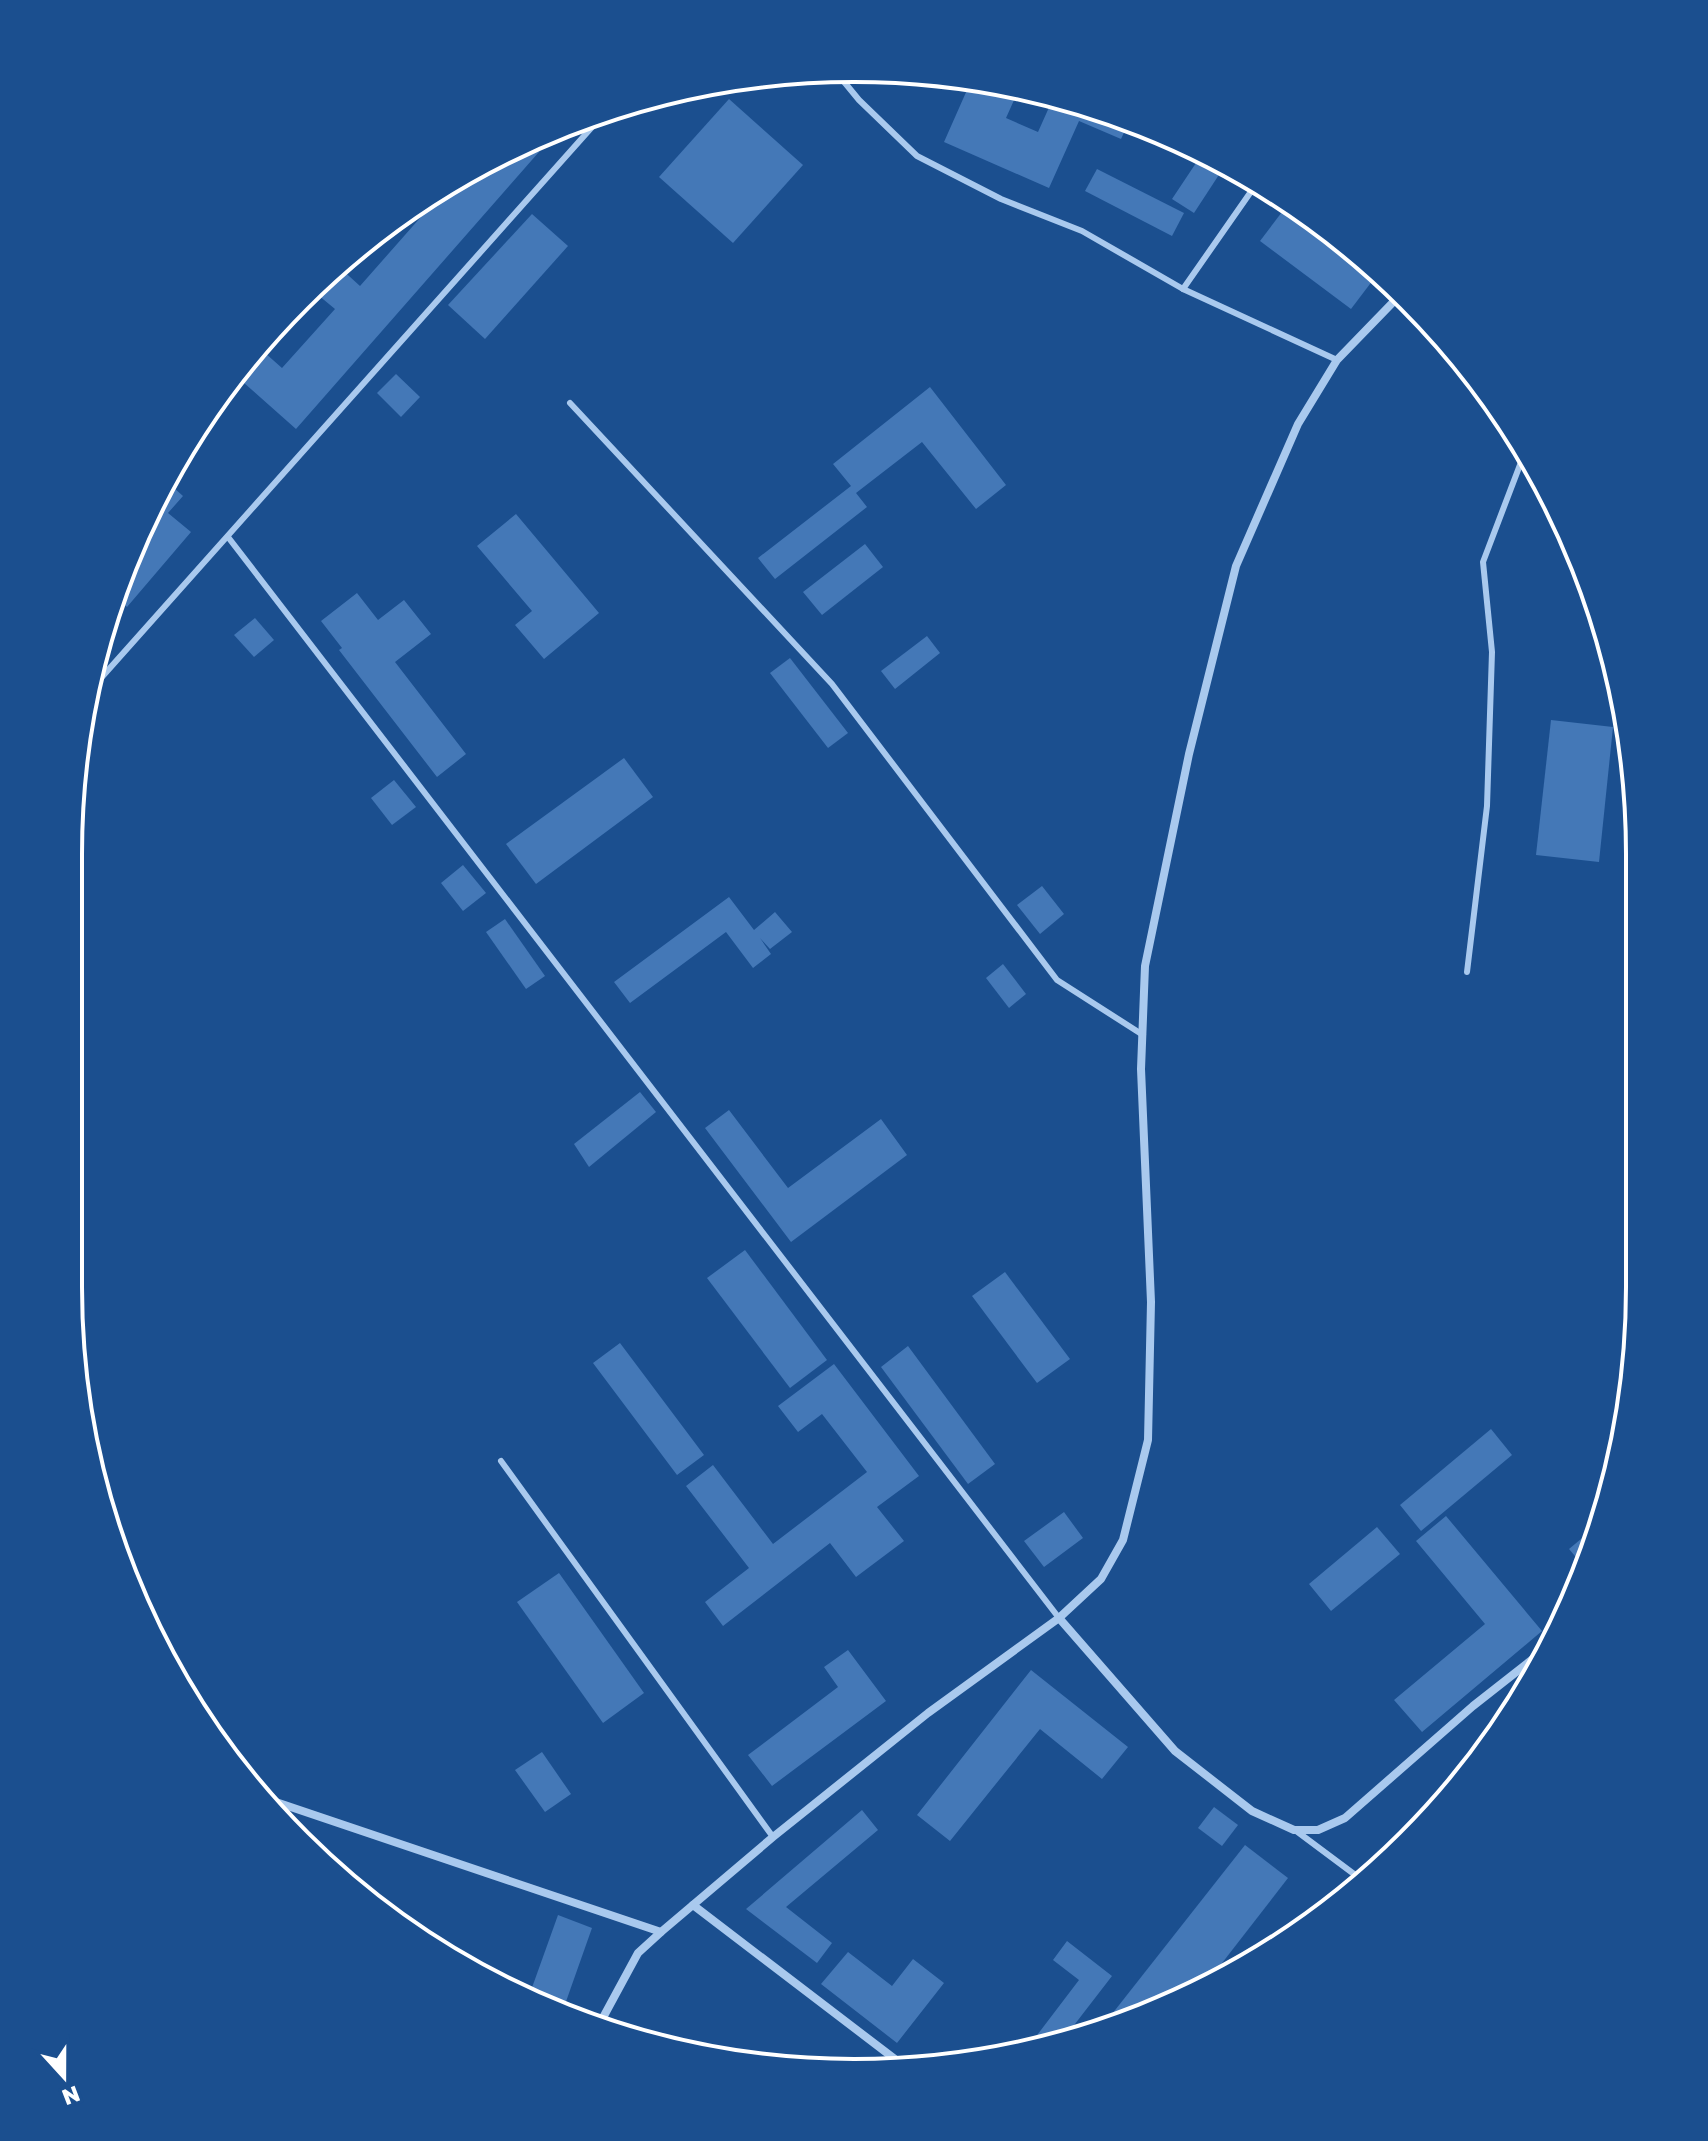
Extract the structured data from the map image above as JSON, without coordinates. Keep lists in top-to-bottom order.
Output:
{
  "north": "bottom"
}
